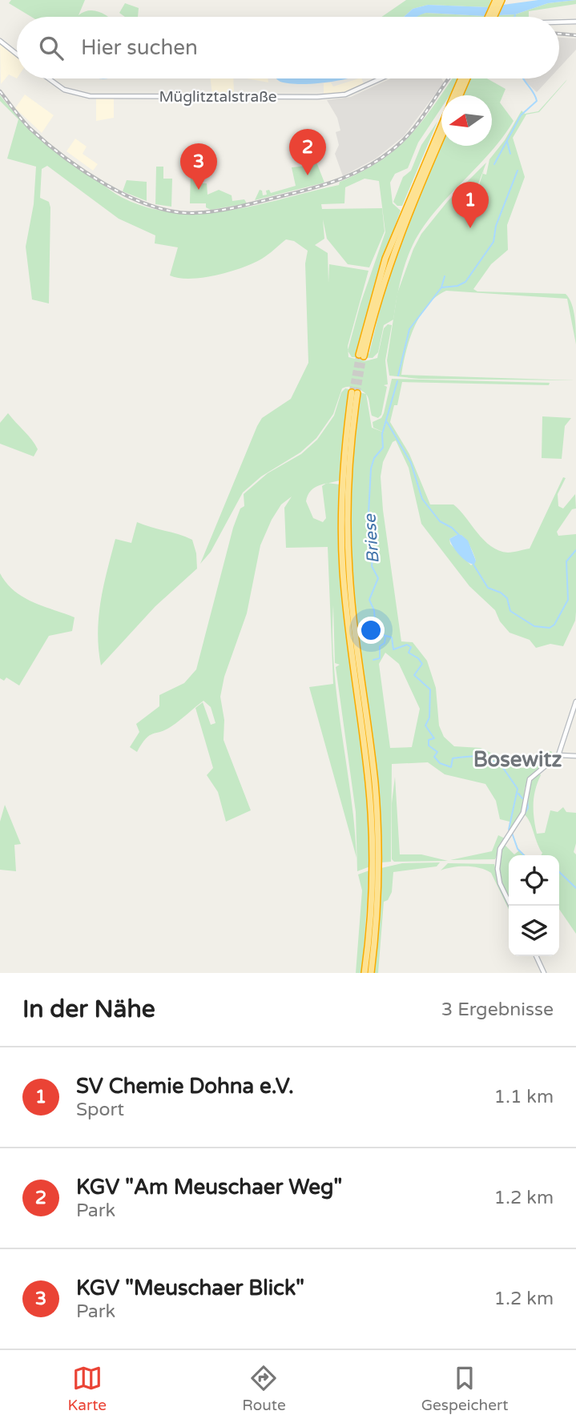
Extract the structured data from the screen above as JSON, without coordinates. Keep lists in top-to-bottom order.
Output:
{
  "streets": {
    "main road": ["Müglitztalstraße"]
  },
  "districts": ["Bosewitz"],
  "water": ["Briese"],
  "north": "left",
  "page": {
    "search": "Hier suchen",
    "pins": ["2", "3", "1"],
    "heading": ["In der Nähe", "3 Ergebnisse"],
    "list": [
      {
        "mark": "1",
        "name": "SV Chemie Dohna e.V.",
        "note": "Sport",
        "value": "1.1 km"
      },
      {
        "mark": "2",
        "name": "KGV \"Am Meuschaer Weg\"",
        "note": "Park",
        "value": "1.2 km"
      },
      {
        "mark": "3",
        "name": "KGV \"Meuschaer Blick\"",
        "note": "Park",
        "value": "1.2 km"
      }
    ],
    "nav": ["Karte", "Route", "Gespeichert"]
  }
}
